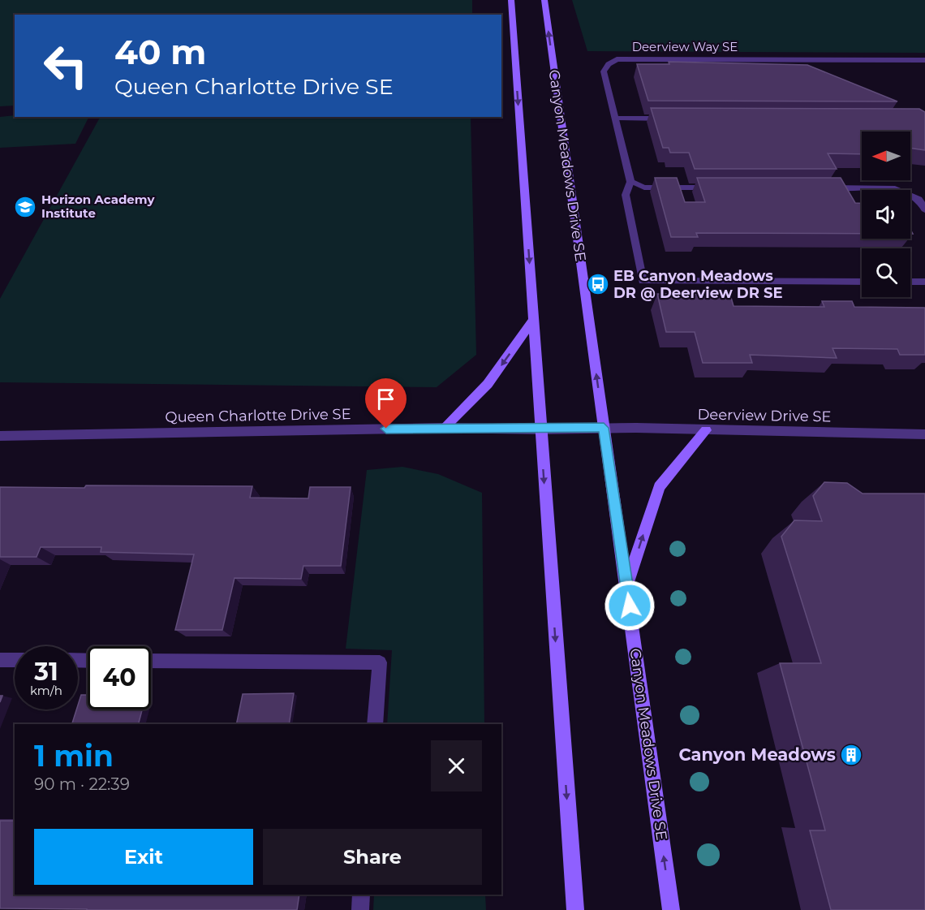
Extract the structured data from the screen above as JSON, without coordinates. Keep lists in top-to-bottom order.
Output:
{
  "streets": {
    "street": [
      "Deerview Way SE",
      "Canyon Meadows Drive SE",
      "Queen Charlotte Drive SE",
      "Deerview Drive SE"
    ]
  },
  "crossings": [
    ["Canyon Meadows Drive SE", "Queen Charlotte Drive SE"],
    ["Canyon Meadows Drive SE", "Deerview Drive SE"],
    ["Queen Charlotte Drive SE", "Deerview Drive SE"]
  ],
  "places": {
    "school or university": ["Horizon Academy Institute"],
    "bus stop": ["EB Canyon Meadows DR @ Deerview DR SE"],
    "building": ["Canyon Meadows"]
  },
  "north": "left",
  "page": {
    "turn": ["40 m", "Queen Charlotte Drive SE"],
    "speed": "31 km/h",
    "limit": "40",
    "heading": ["1 min", "90 m · 22:39"],
    "buttons": ["Exit", "Share"]
  }
}
